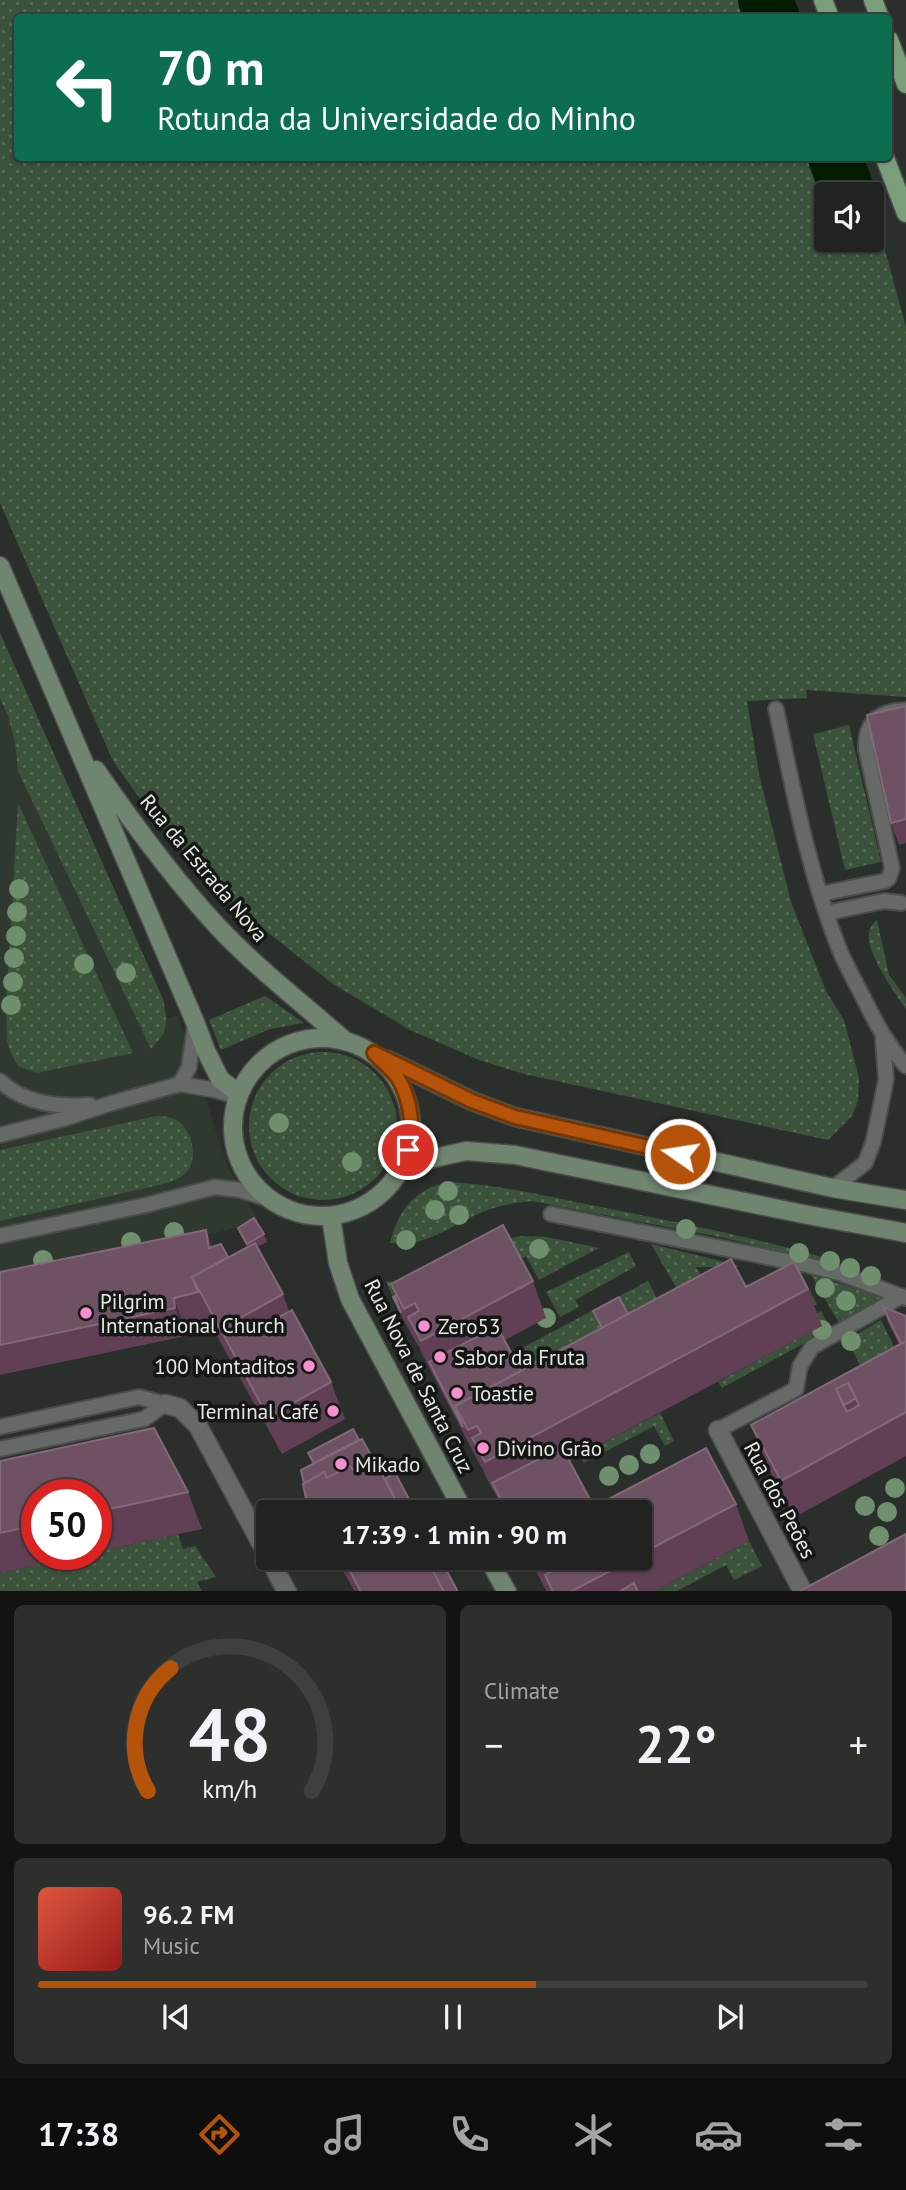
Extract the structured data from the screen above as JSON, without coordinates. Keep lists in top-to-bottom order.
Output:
{
  "streets": {
    "main road": ["Rua da Estrada Nova", "Rua Nova de Santa Cruz"],
    "street": ["Rua dos Peões"]
  },
  "crossings": [
    ["Rua da Estrada Nova", "Rua Nova de Santa Cruz"]
  ],
  "places": [
    "Pilgrim International Church",
    "Zero53",
    "Sabor da Fruta",
    "100 Montaditos",
    "Toastie",
    "Terminal Café",
    "Divino Grão",
    "Mikado"
  ],
  "page": {
    "turn": ["70 m", "Rotunda da Universidade do Minho"],
    "limit": "50",
    "trip": "17:39 · 1 min · 90 m",
    "tile": "Climate",
    "heat": ["−", "22°", "+"],
    "song": ["96.2 FM", "Music"],
    "tabs": "17:38",
    "gauge": ["48", "km/h"]
  }
}
